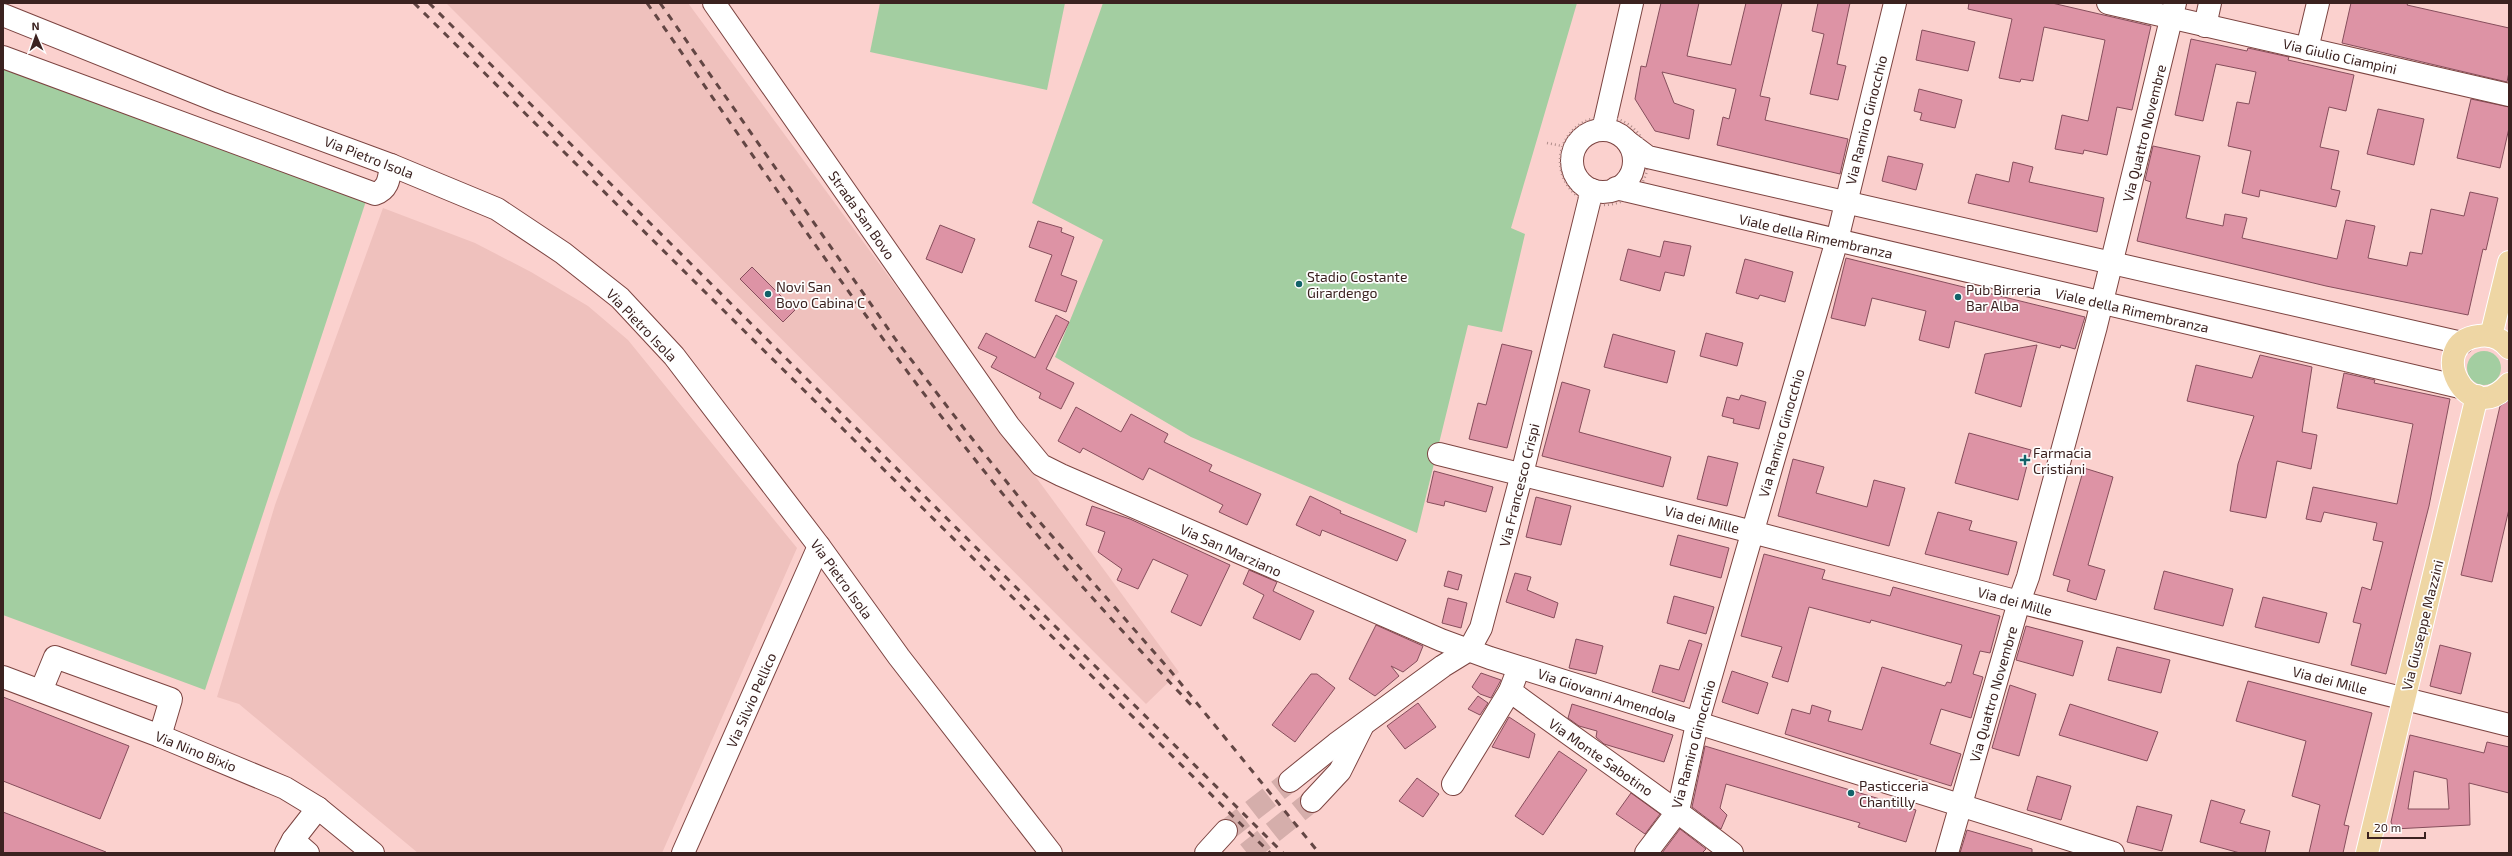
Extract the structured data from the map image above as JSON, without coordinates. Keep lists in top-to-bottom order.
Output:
{
  "streets": {
    "main road": ["Via Giuseppe Mazzini"],
    "street": [
      "Via Giulio Ciampini",
      "Via Ramiro Ginocchio",
      "Via Quattro Novembre",
      "Via Pietro Isola",
      "Strada San Bovo",
      "Viale della Rimembranza",
      "Via Francesco Crispi",
      "Via dei Mille",
      "Via San Marziano",
      "Via Giovanni Amendola",
      "Via Silvio Pellico",
      "Via Nino Bixio",
      "Via Monte Sabotino"
    ]
  },
  "crossings": [
    ["Via Giulio Ciampini", "Via Quattro Novembre"],
    ["Via Ramiro Ginocchio", "Viale della Rimembranza"],
    ["Via Ramiro Ginocchio", "Via dei Mille"],
    ["Via Ramiro Ginocchio", "Via Giovanni Amendola"],
    ["Via Ramiro Ginocchio", "Via Monte Sabotino"],
    ["Via Quattro Novembre", "Viale della Rimembranza"],
    ["Via Quattro Novembre", "Via dei Mille"],
    ["Via Quattro Novembre", "Via Giovanni Amendola"],
    ["Via Pietro Isola", "Via Silvio Pellico"],
    ["Strada San Bovo", "Via San Marziano"],
    ["Viale della Rimembranza", "Via Francesco Crispi"],
    ["Viale della Rimembranza", "Via Giuseppe Mazzini"],
    ["Via Francesco Crispi", "Via dei Mille"],
    ["Via Francesco Crispi", "Via San Marziano"],
    ["Via Francesco Crispi", "Via Giovanni Amendola"],
    ["Via dei Mille", "Via Giuseppe Mazzini"],
    ["Via San Marziano", "Via Giovanni Amendola"]
  ],
  "places": {
    "other": [
      "Stadio Costante Girardengo",
      "Novi San Bovo Cabina C",
      "Pub Birreria Bar Alba",
      "Pasticceria Chantilly"
    ],
    "health": ["Farmacia Cristiani"]
  },
  "scale_bar": "20 m",
  "north": "top"
}
